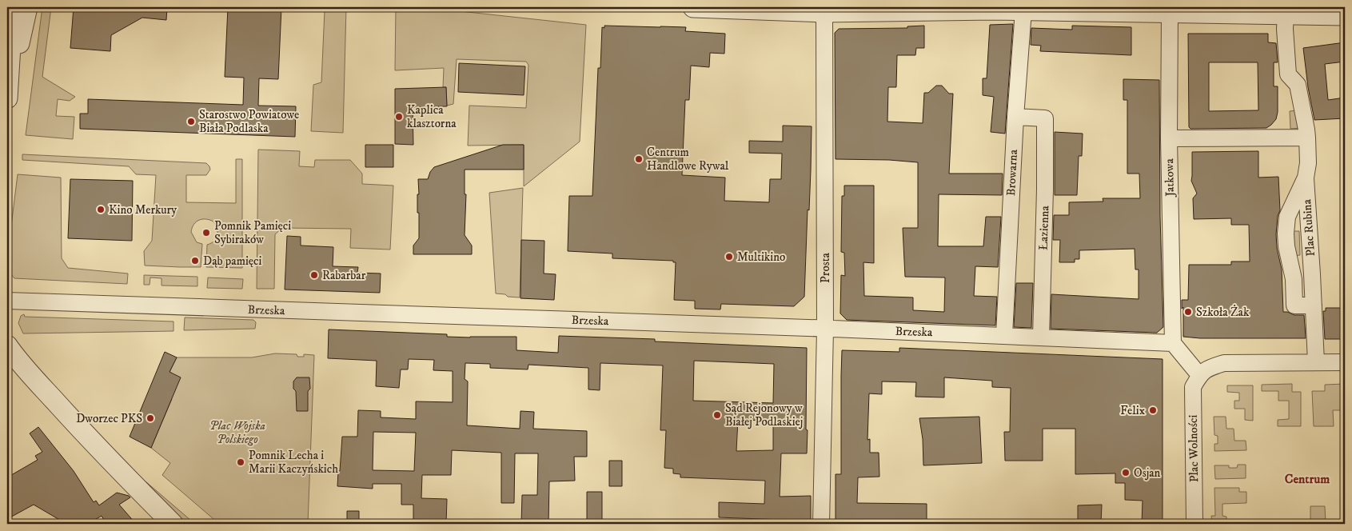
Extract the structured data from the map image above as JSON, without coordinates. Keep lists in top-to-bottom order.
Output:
{
  "streets": {
    "street": [
      "Browarna",
      "Jatkowa",
      "Łazienna",
      "Plac Rubina",
      "Prosta",
      "Brzeska",
      "Plac Wolności"
    ]
  },
  "crossings": [
    ["Browarna", "Łazienna"],
    ["Browarna", "Brzeska"],
    ["Jatkowa", "Brzeska"],
    ["Łazienna", "Brzeska"],
    ["Prosta", "Brzeska"]
  ],
  "districts": ["Centrum"],
  "parks": ["Plac Wojska Polskiego"],
  "places": [
    "Kaplica klasztorna",
    "Starostwo Powiatowe Biała Podlaska",
    "Centrum Handlowe Rywal",
    "Kino Merkury",
    "Pomnik Pamięci Sybiraków",
    "Multikino",
    "Dąb pamięci",
    "Rabarbar",
    "Szkoła Żak",
    "Felix",
    "Sąd Rejonowy w Białej Podlaskiej",
    "Dworzec PKS",
    "Pomnik Lecha i Marii Kaczyńskich",
    "Osjan"
  ]
}
